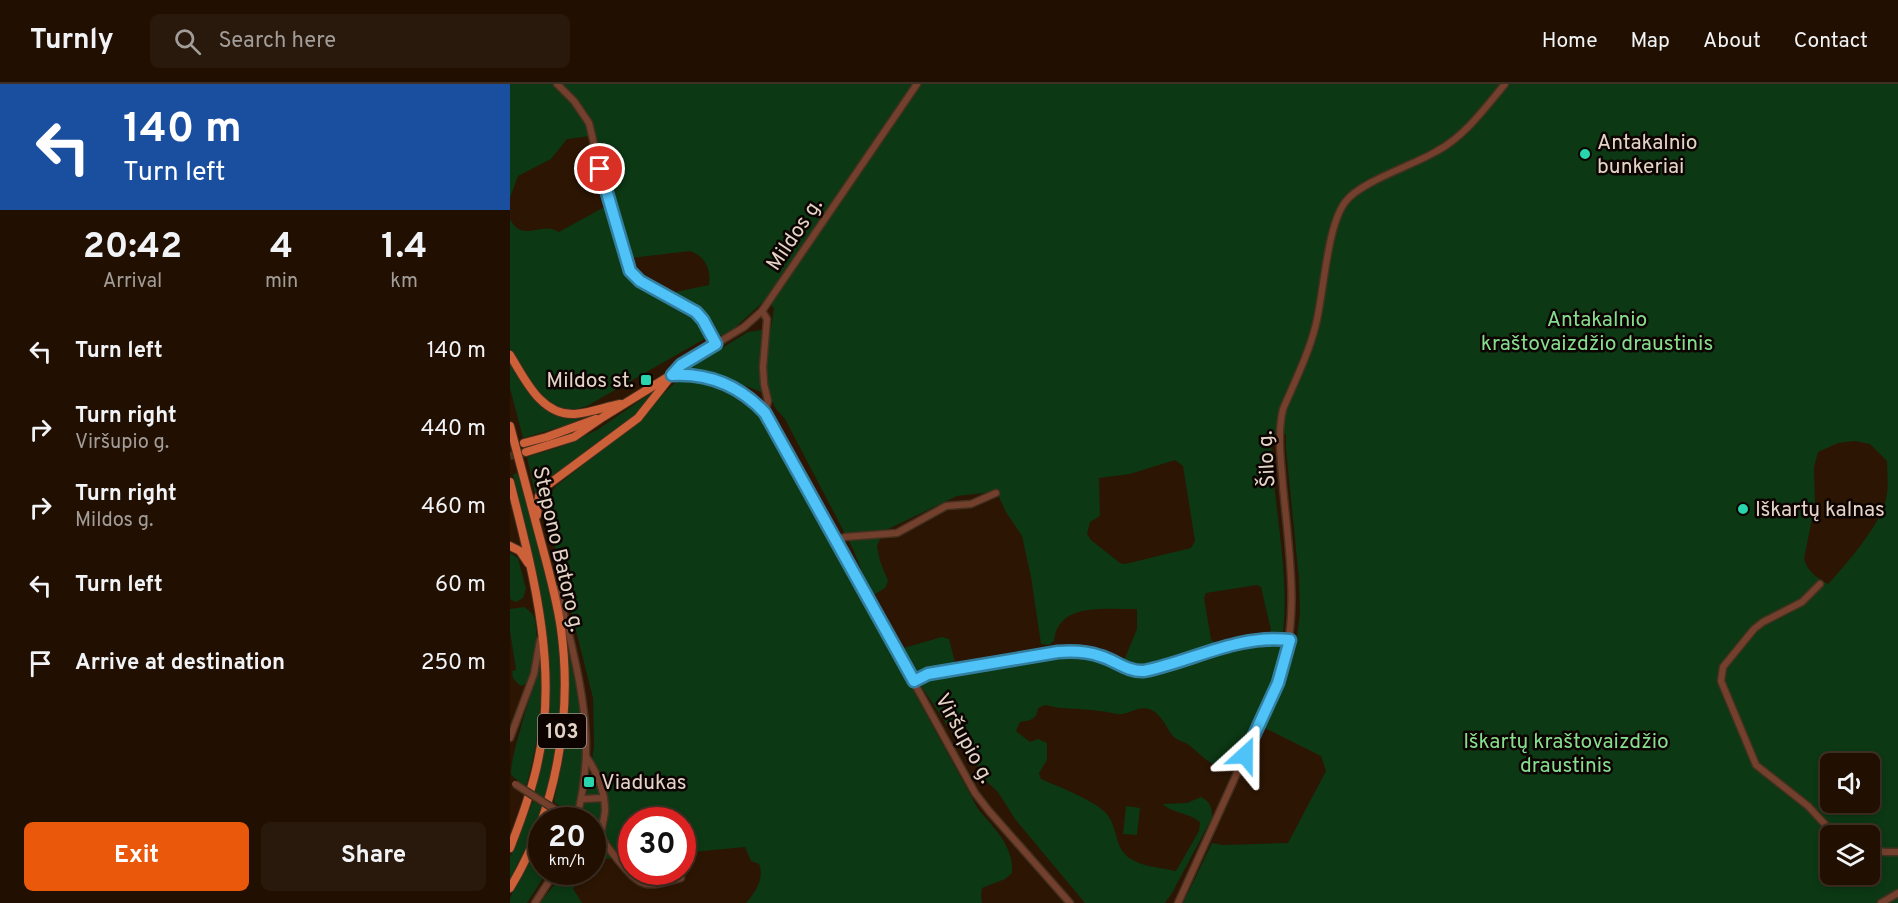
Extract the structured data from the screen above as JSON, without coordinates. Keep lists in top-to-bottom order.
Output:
{
  "streets": {
    "main road": ["Stepono Batoro g.", "103"],
    "street": ["Mildos g.", "Šilo g.", "Viršupio g."]
  },
  "crossings": [
    ["Mildos g.", "Viršupio g."]
  ],
  "parks": ["Antakalnio kraštovaizdžio draustinis", "Iškartų kraštovaizdžio draustinis"],
  "places": {
    "other": ["Antakalnio bunkeriai", "Iškartų kalnas"],
    "transit": ["Mildos st.", "Viadukas"]
  },
  "page": {
    "header": "Turnly",
    "search": "Search here",
    "nav": [
      "Home",
      "Map",
      "About",
      "Contact"
    ],
    "turn": ["140 m", "Turn left"],
    "eta": [
      "20:42",
      "Arrival",
      "4",
      "min",
      "1.4",
      "km"
    ],
    "list": [
      {
        "name": "Turn left",
        "value": "140 m"
      },
      {
        "name": "Turn right",
        "note": "Viršupio g.",
        "value": "440 m"
      },
      {
        "name": "Turn right",
        "note": "Mildos g.",
        "value": "460 m"
      },
      {
        "name": "Turn left",
        "value": "60 m"
      },
      {
        "name": "Arrive at destination",
        "value": "250 m"
      }
    ],
    "speed": "20 km/h",
    "limit": "30",
    "buttons": ["Exit", "Share"]
  }
}
